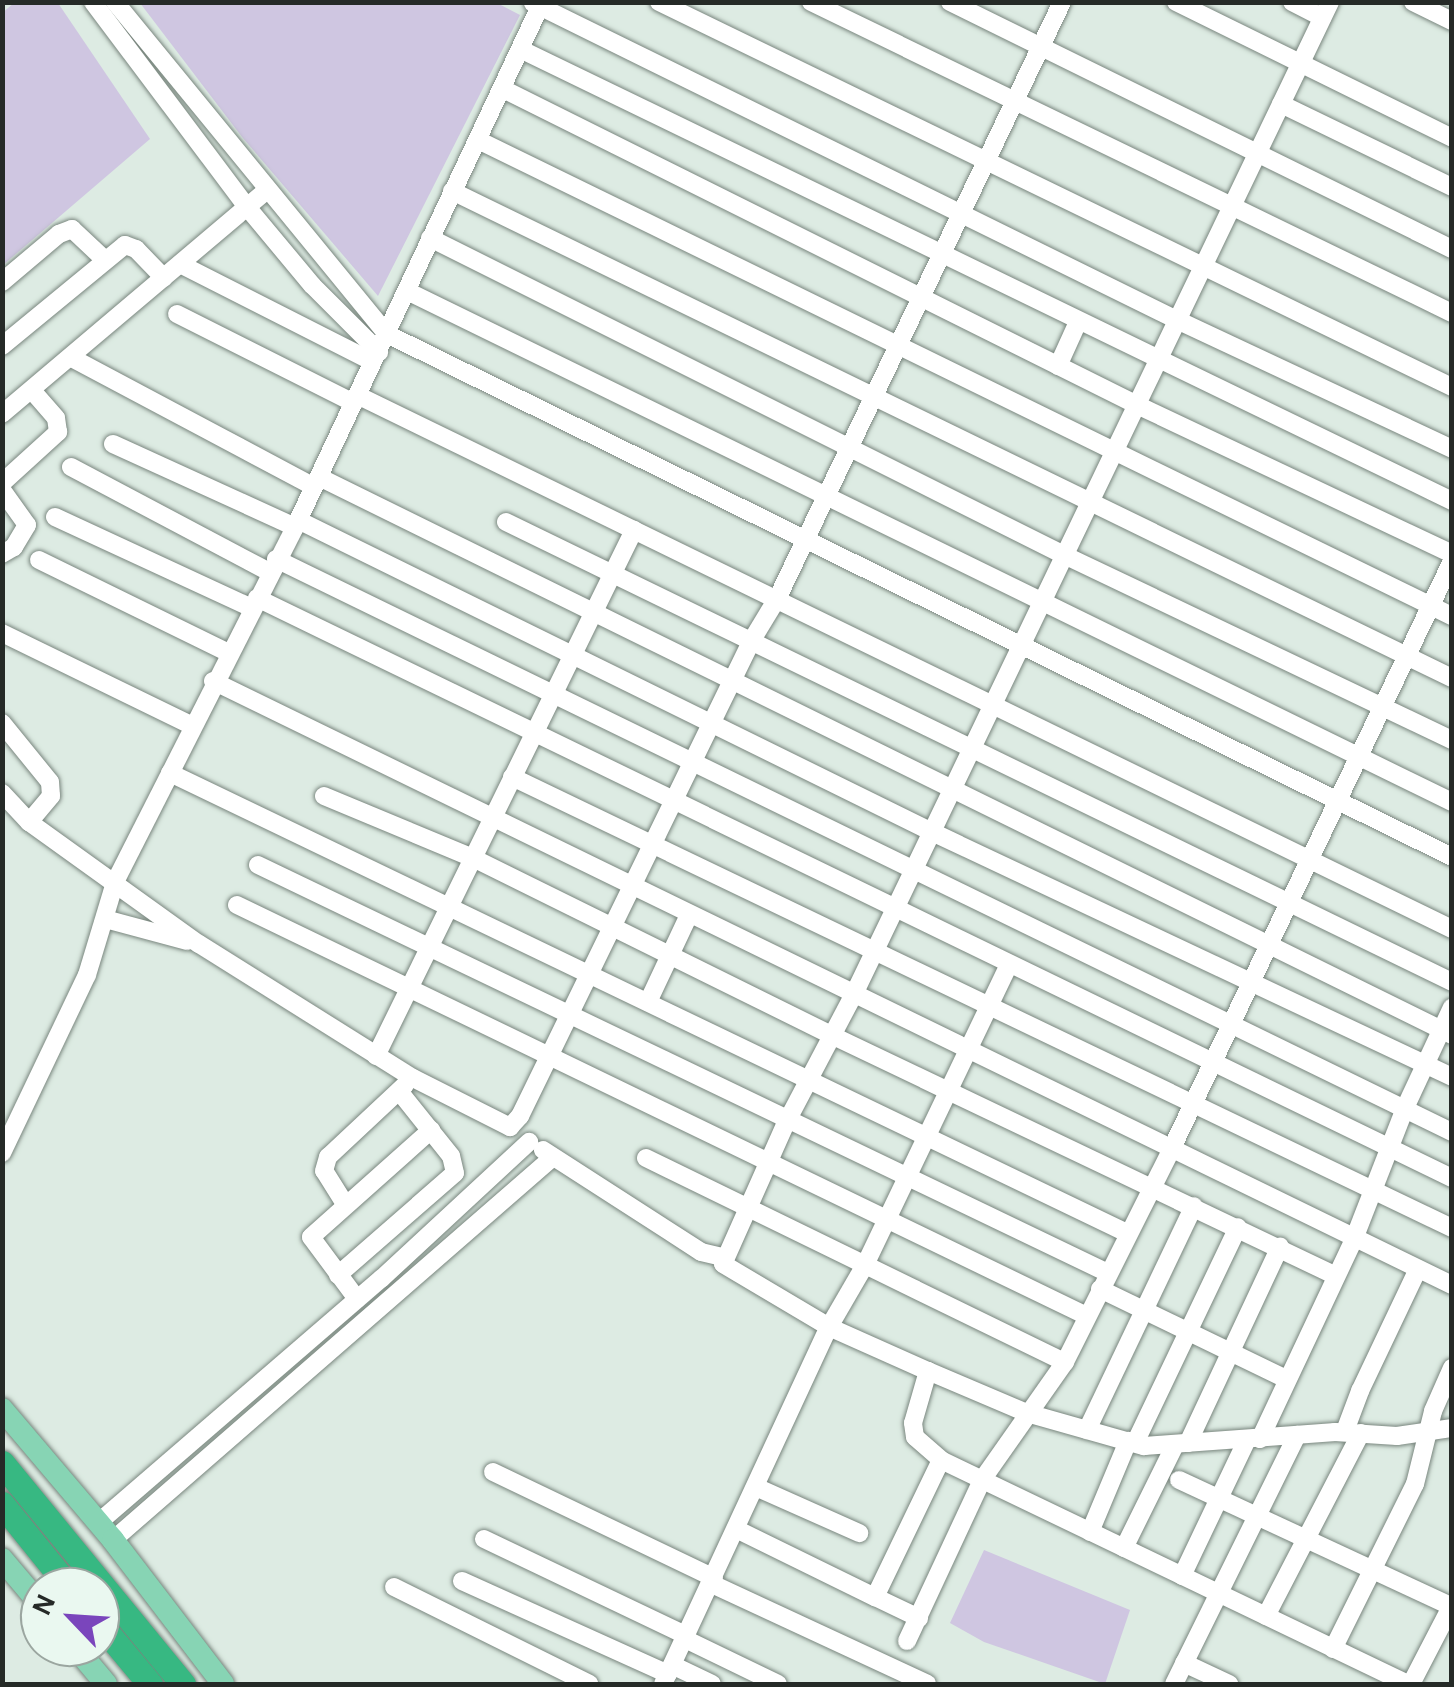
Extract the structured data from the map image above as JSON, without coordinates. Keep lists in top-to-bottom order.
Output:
{
  "north": "top left"
}
